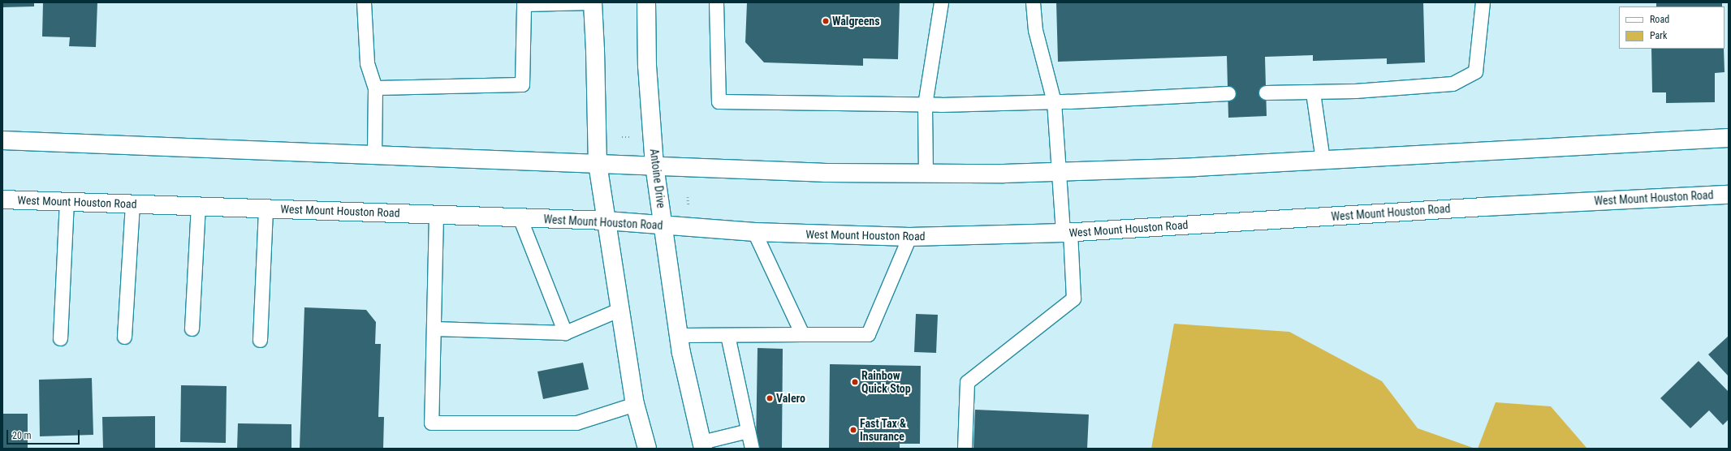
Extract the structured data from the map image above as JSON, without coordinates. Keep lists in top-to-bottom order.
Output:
{
  "streets": {
    "main road": ["Antoine Drive", "West Mount Houston Road"]
  },
  "crossings": [
    ["Antoine Drive", "West Mount Houston Road"]
  ],
  "places": [
    "Walgreens",
    "Rainbow Quick Stop",
    "Valero",
    "Fast Tax & Insurance"
  ],
  "legend": ["Road", "Park"],
  "scale_bar": "20 m"
}
